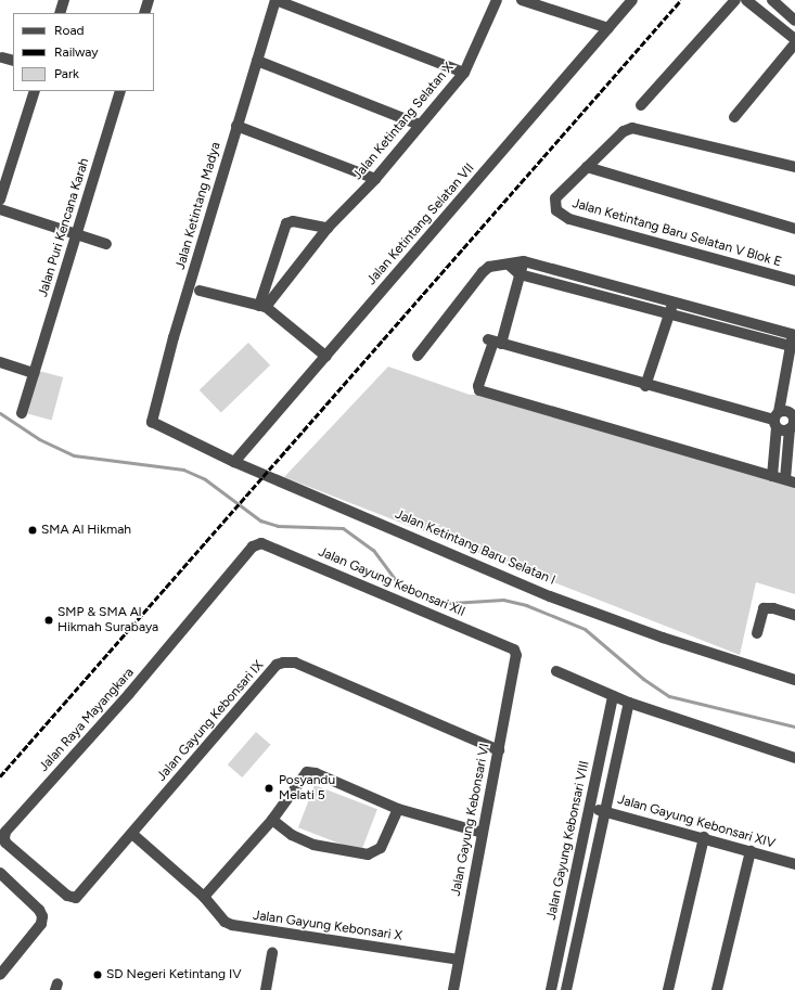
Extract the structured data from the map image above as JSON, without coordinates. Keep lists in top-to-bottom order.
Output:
{
  "streets": {
    "street": [
      "Jalan Ketintang Selatan X",
      "Jalan Ketintang Madya",
      "Jalan Ketintang Selatan VII",
      "Jalan Puri Kencana Karah",
      "Jalan Ketintang Baru Selatan V Blok E",
      "Jalan Ketintang Baru Selatan I",
      "Jalan Gayung Kebonsari XII",
      "Jalan Raya Mayangkara",
      "Jalan Gayung Kebonsari IX",
      "Jalan Gayung Kebonsari VI",
      "Jalan Gayung Kebonsari XIV",
      "Jalan Gayung Kebonsari VIII",
      "Jalan Gayung Kebonsari X"
    ]
  },
  "crossings": [
    ["Jalan Ketintang Madya", "Jalan Ketintang Baru Selatan I"],
    ["Jalan Ketintang Selatan VII", "Jalan Ketintang Baru Selatan I"],
    ["Jalan Gayung Kebonsari XII", "Jalan Raya Mayangkara"],
    ["Jalan Gayung Kebonsari XII", "Jalan Gayung Kebonsari VI"],
    ["Jalan Raya Mayangkara", "Jalan Gayung Kebonsari IX"],
    ["Jalan Gayung Kebonsari IX", "Jalan Gayung Kebonsari VI"],
    ["Jalan Gayung Kebonsari IX", "Jalan Gayung Kebonsari X"],
    ["Jalan Gayung Kebonsari VI", "Jalan Gayung Kebonsari X"],
    ["Jalan Gayung Kebonsari XIV", "Jalan Gayung Kebonsari VIII"]
  ],
  "places": [
    "SMA Al Hikmah",
    "SMP & SMA Al Hikmah Surabaya",
    "Posyandu Melati 5",
    "SD Negeri Ketintang IV"
  ],
  "legend": ["Road", "Railway", "Park"]
}
